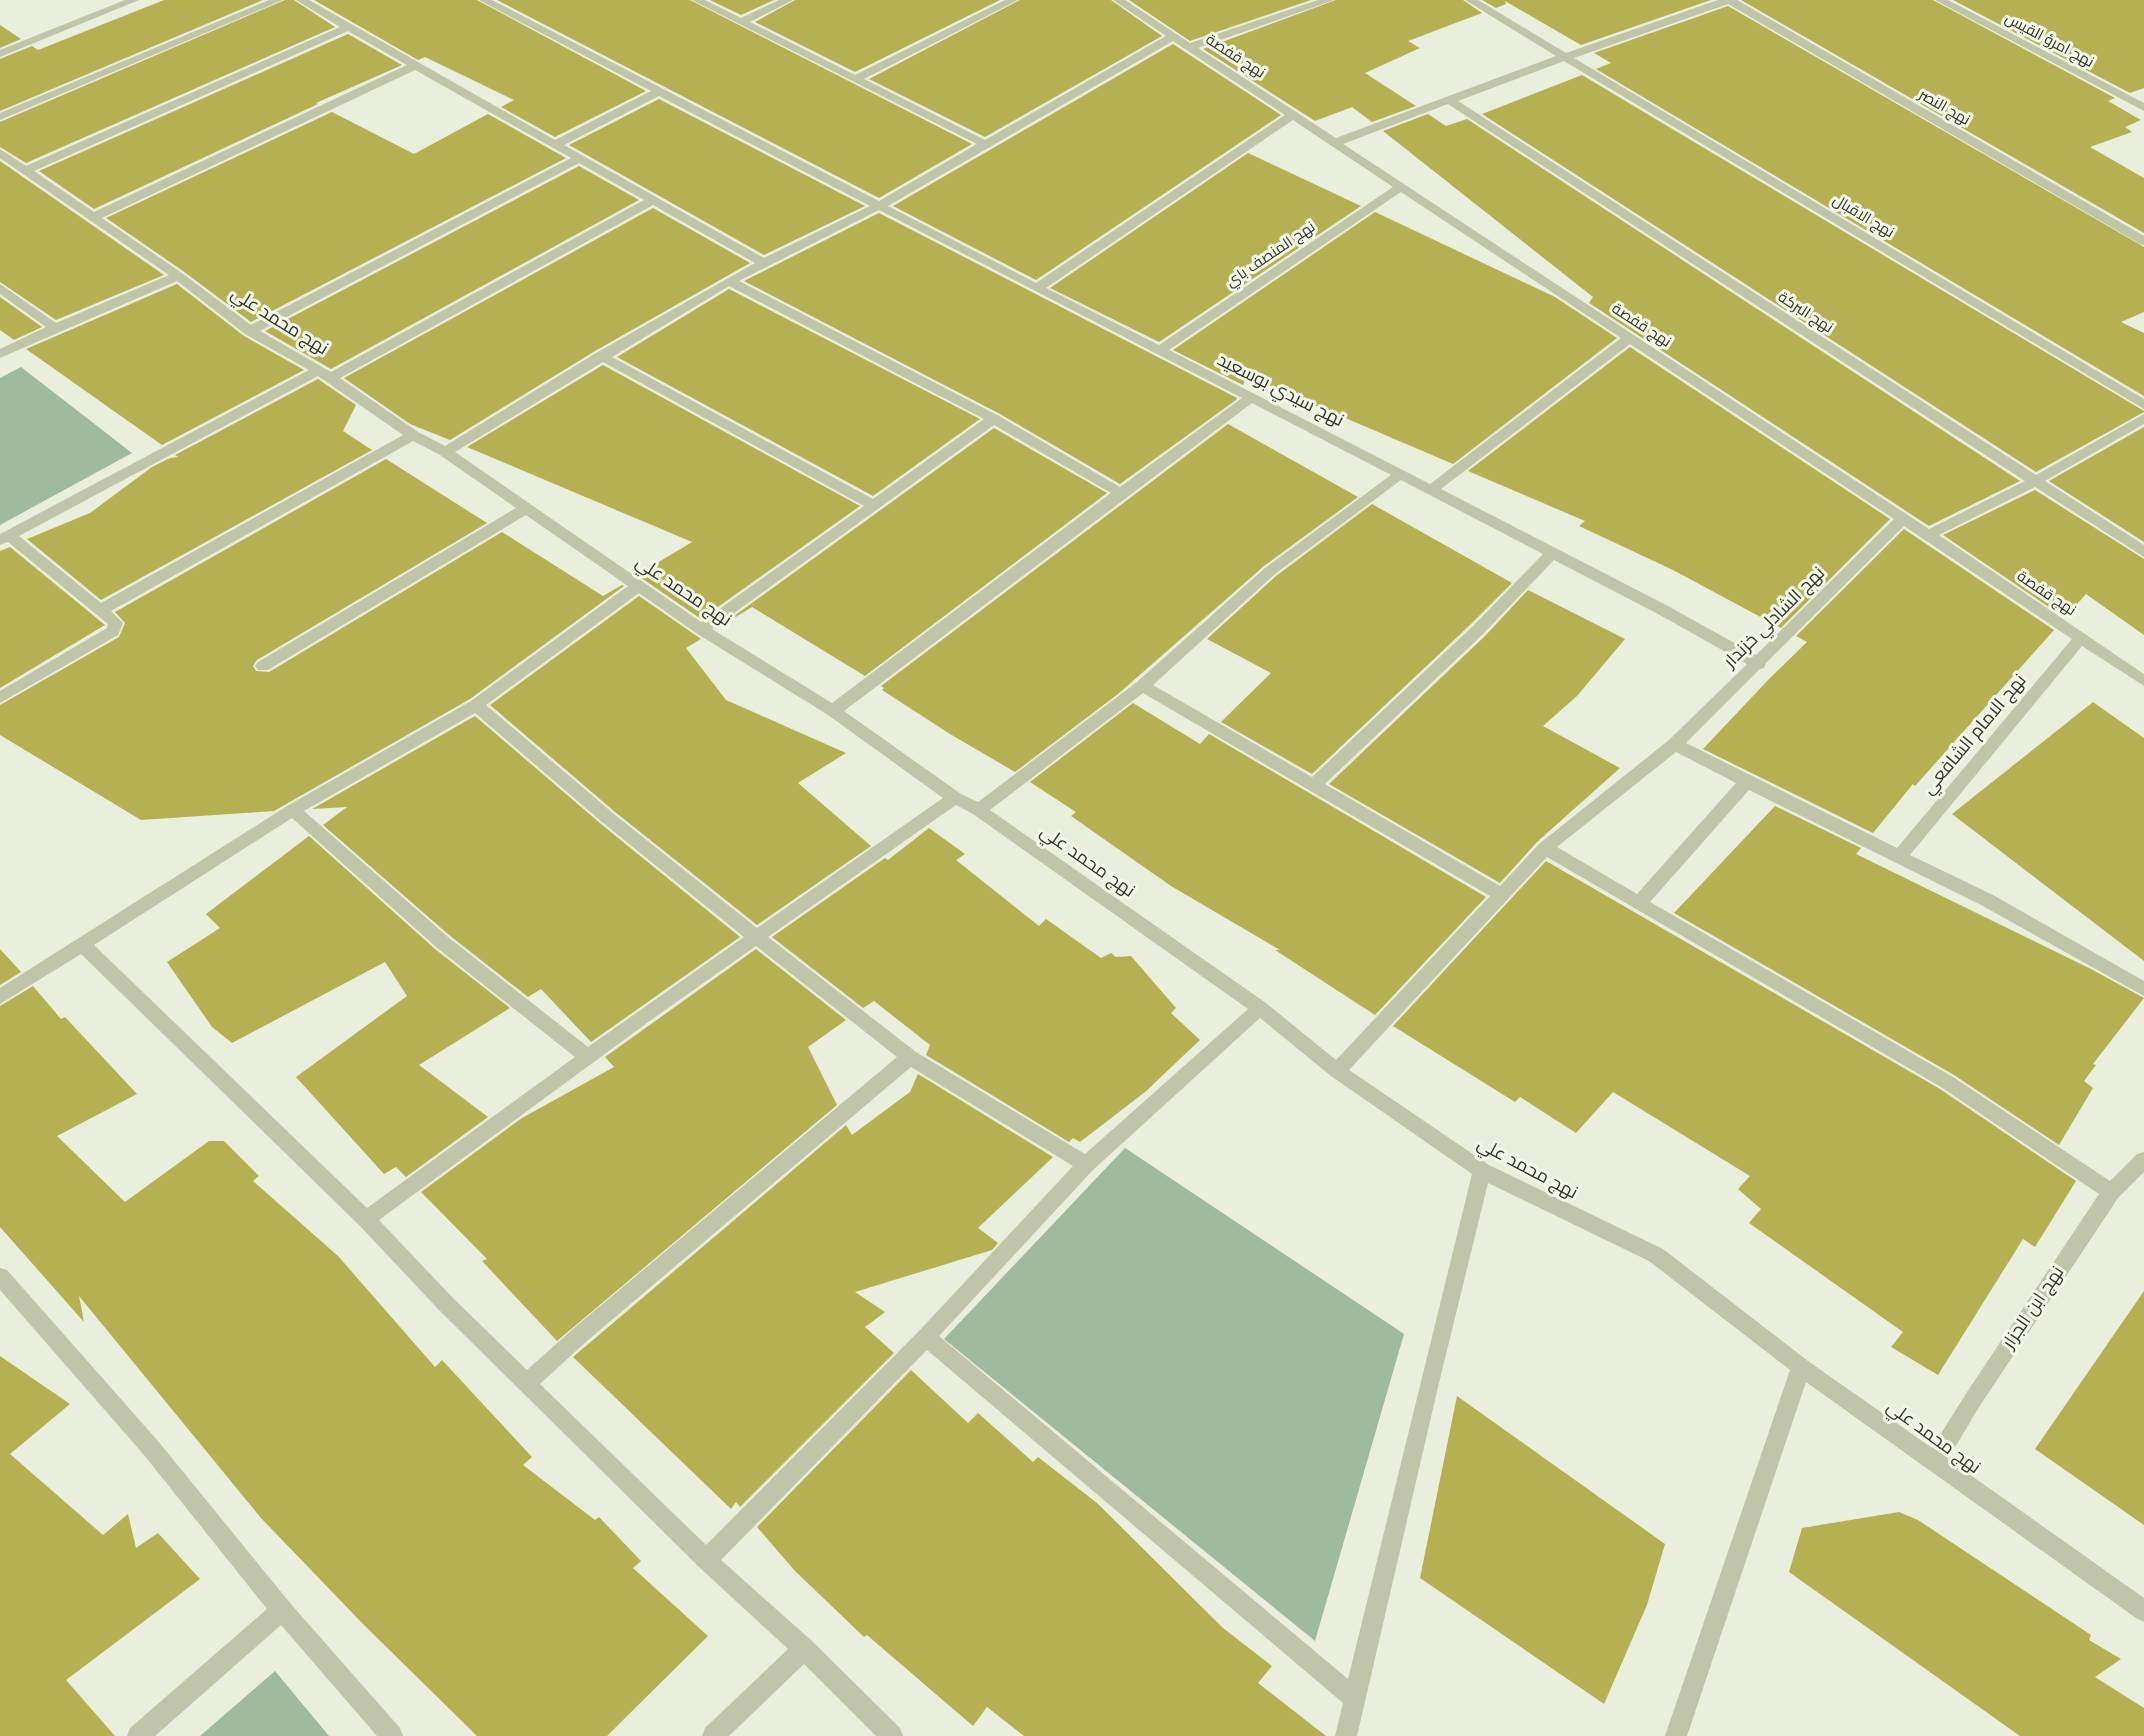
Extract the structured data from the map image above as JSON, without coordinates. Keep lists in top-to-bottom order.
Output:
{
  "streets": {
    "street": [
      "نهج امرؤ القيس",
      "نهج قفصة",
      "نهج النصر",
      "نهج الاقبال",
      "نهج المنصف باي",
      "نهج البركة",
      "نهج محمد علي",
      "نهج سيدي بوسعيد",
      "نهج الشادلي خزندار",
      "نهج الامام الشافعي",
      "نهج ابن الجزار"
    ]
  },
  "crossings": [
    ["نهج قفصة", "نهج المنصف باي"],
    ["نهج قفصة", "نهج الشادلي خزندار"],
    ["نهج قفصة", "نهج الامام الشافعي"],
    ["نهج المنصف باي", "نهج سيدي بوسعيد"],
    ["نهج محمد علي", "نهج الشادلي خزندار"],
    ["نهج محمد علي", "نهج ابن الجزار"],
    ["نهج سيدي بوسعيد", "نهج الشادلي خزندار"]
  ]
}
